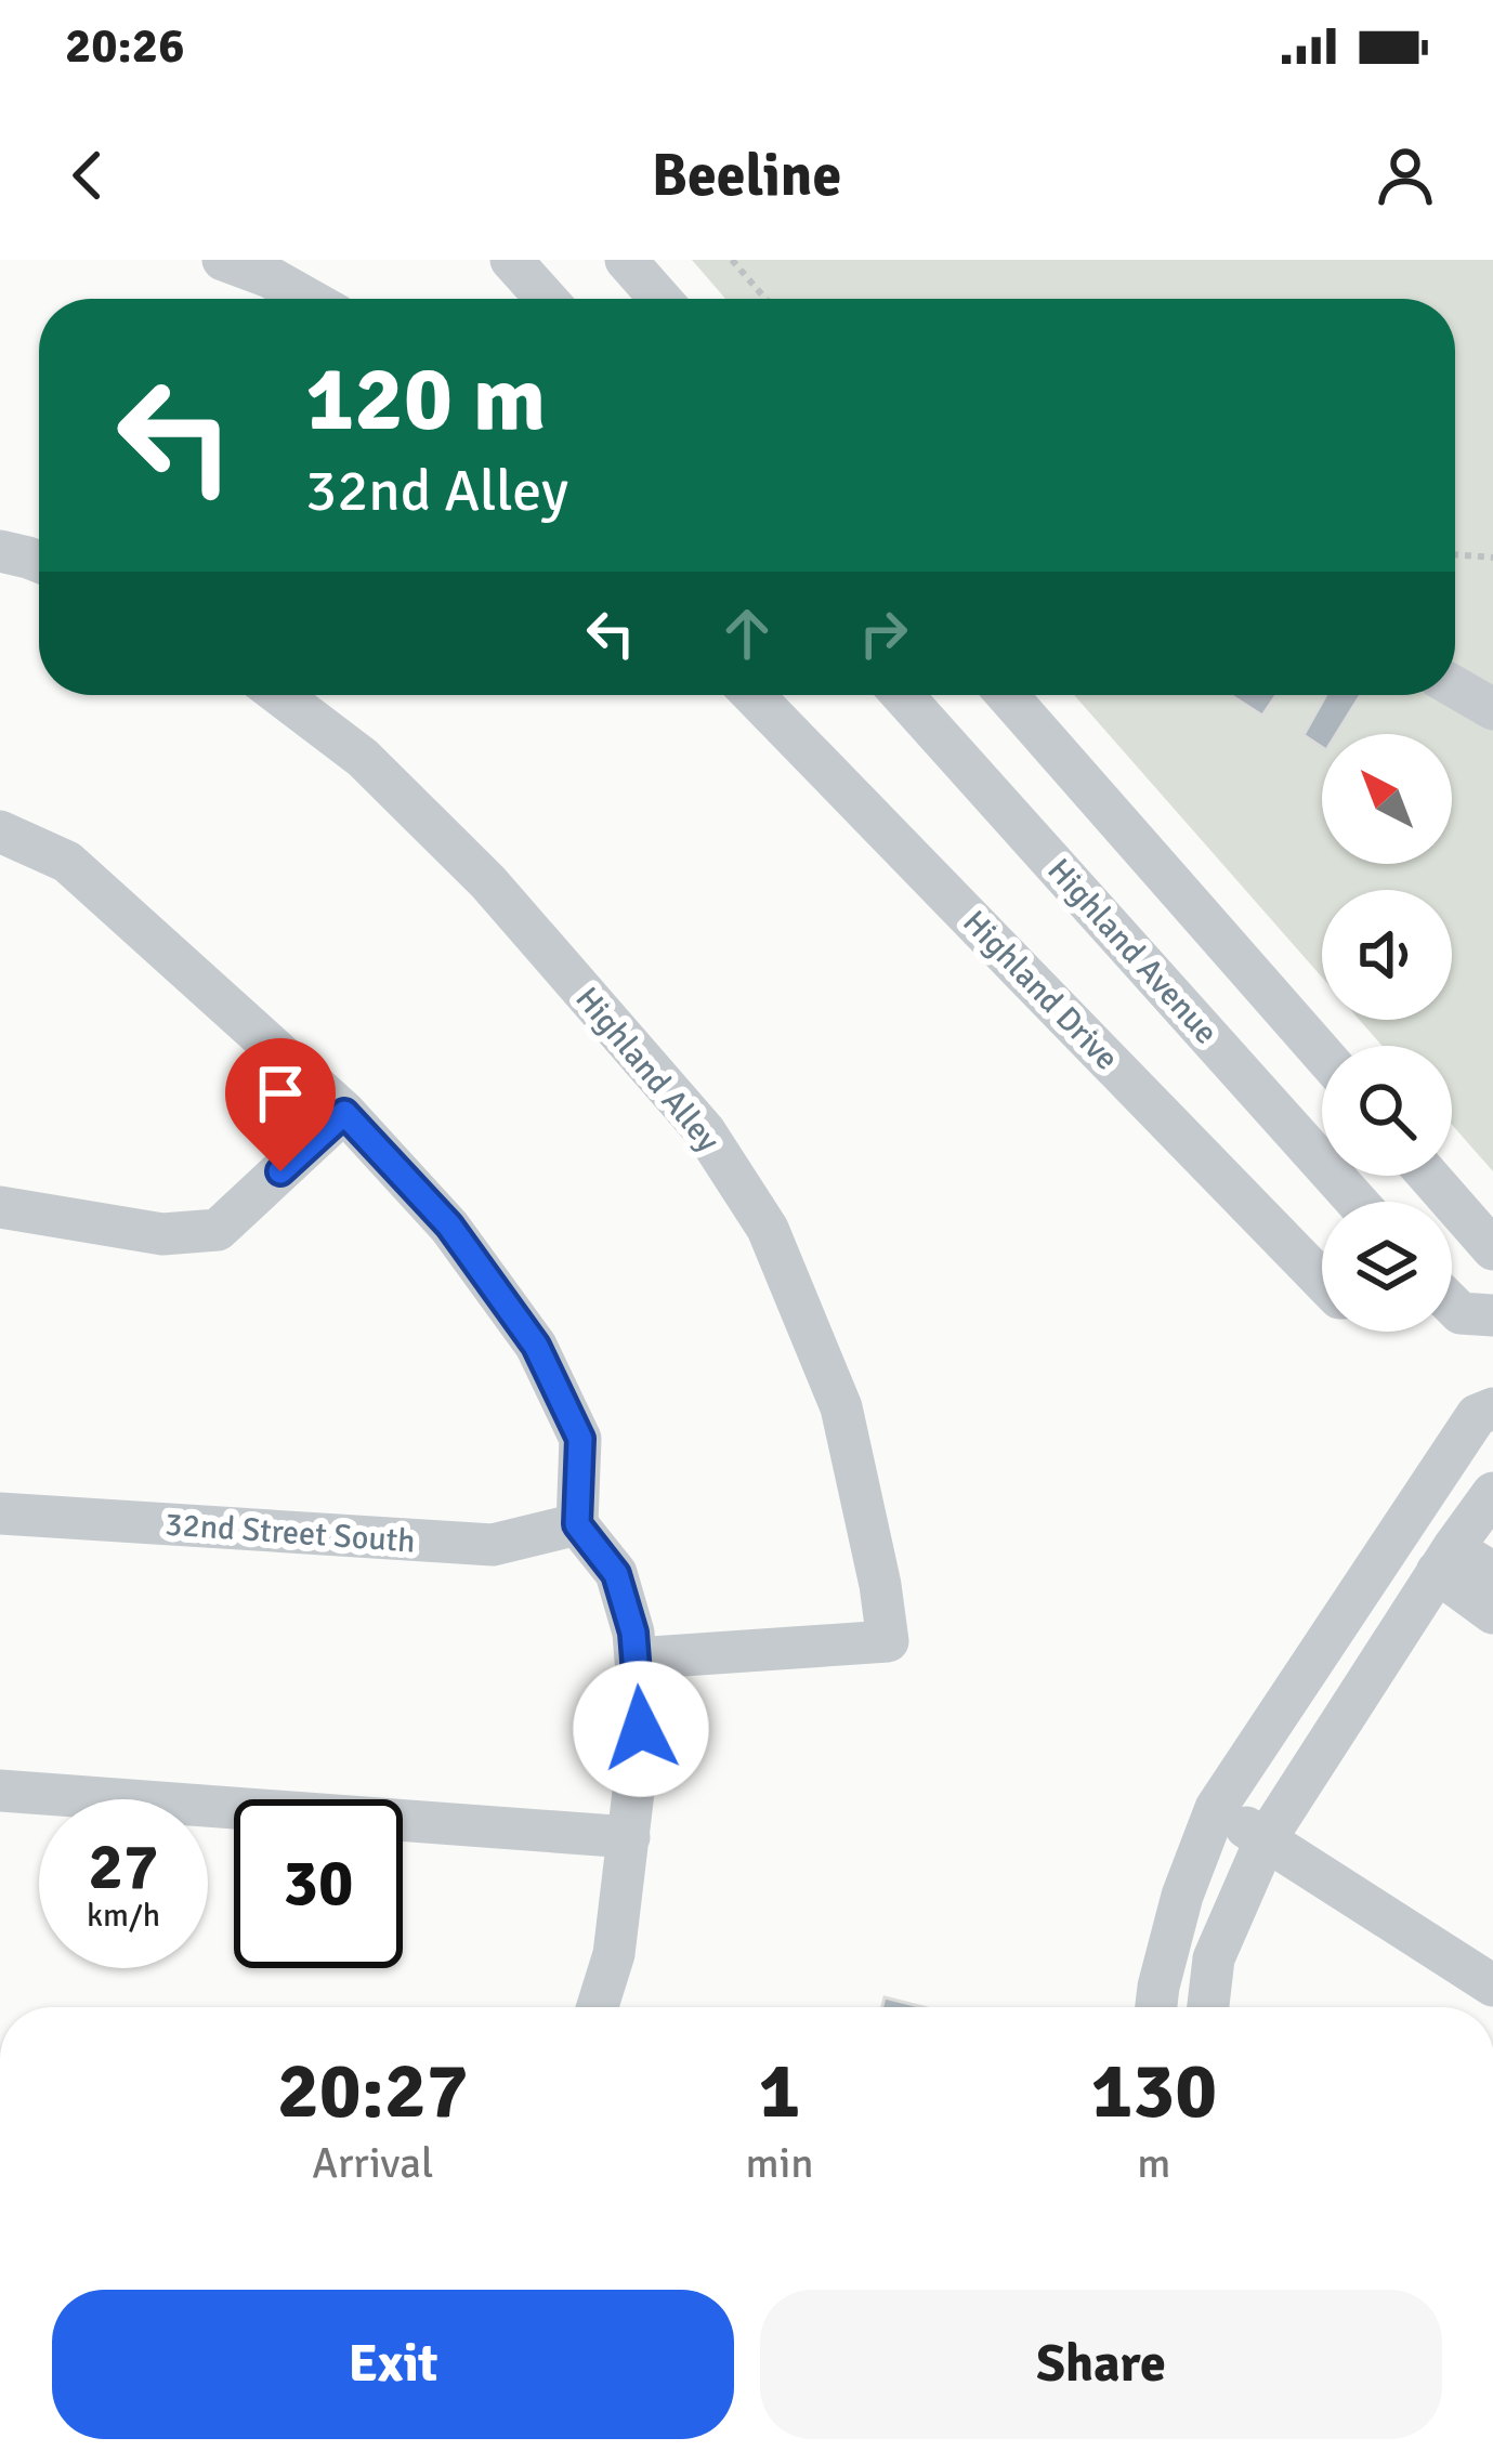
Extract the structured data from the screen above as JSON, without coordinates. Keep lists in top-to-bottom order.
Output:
{
  "streets": {
    "street": [
      "Highland Avenue",
      "Highland Drive",
      "Highland Alley",
      "32nd Street South"
    ]
  },
  "north": "top left",
  "page": {
    "status": "20:26",
    "header": "Beeline",
    "turn": ["120 m", "32nd Alley"],
    "speed": "27 km/h",
    "limit": "30",
    "eta": [
      "20:27",
      "Arrival",
      "1",
      "min",
      "130",
      "m"
    ],
    "buttons": ["Exit", "Share"]
  }
}
